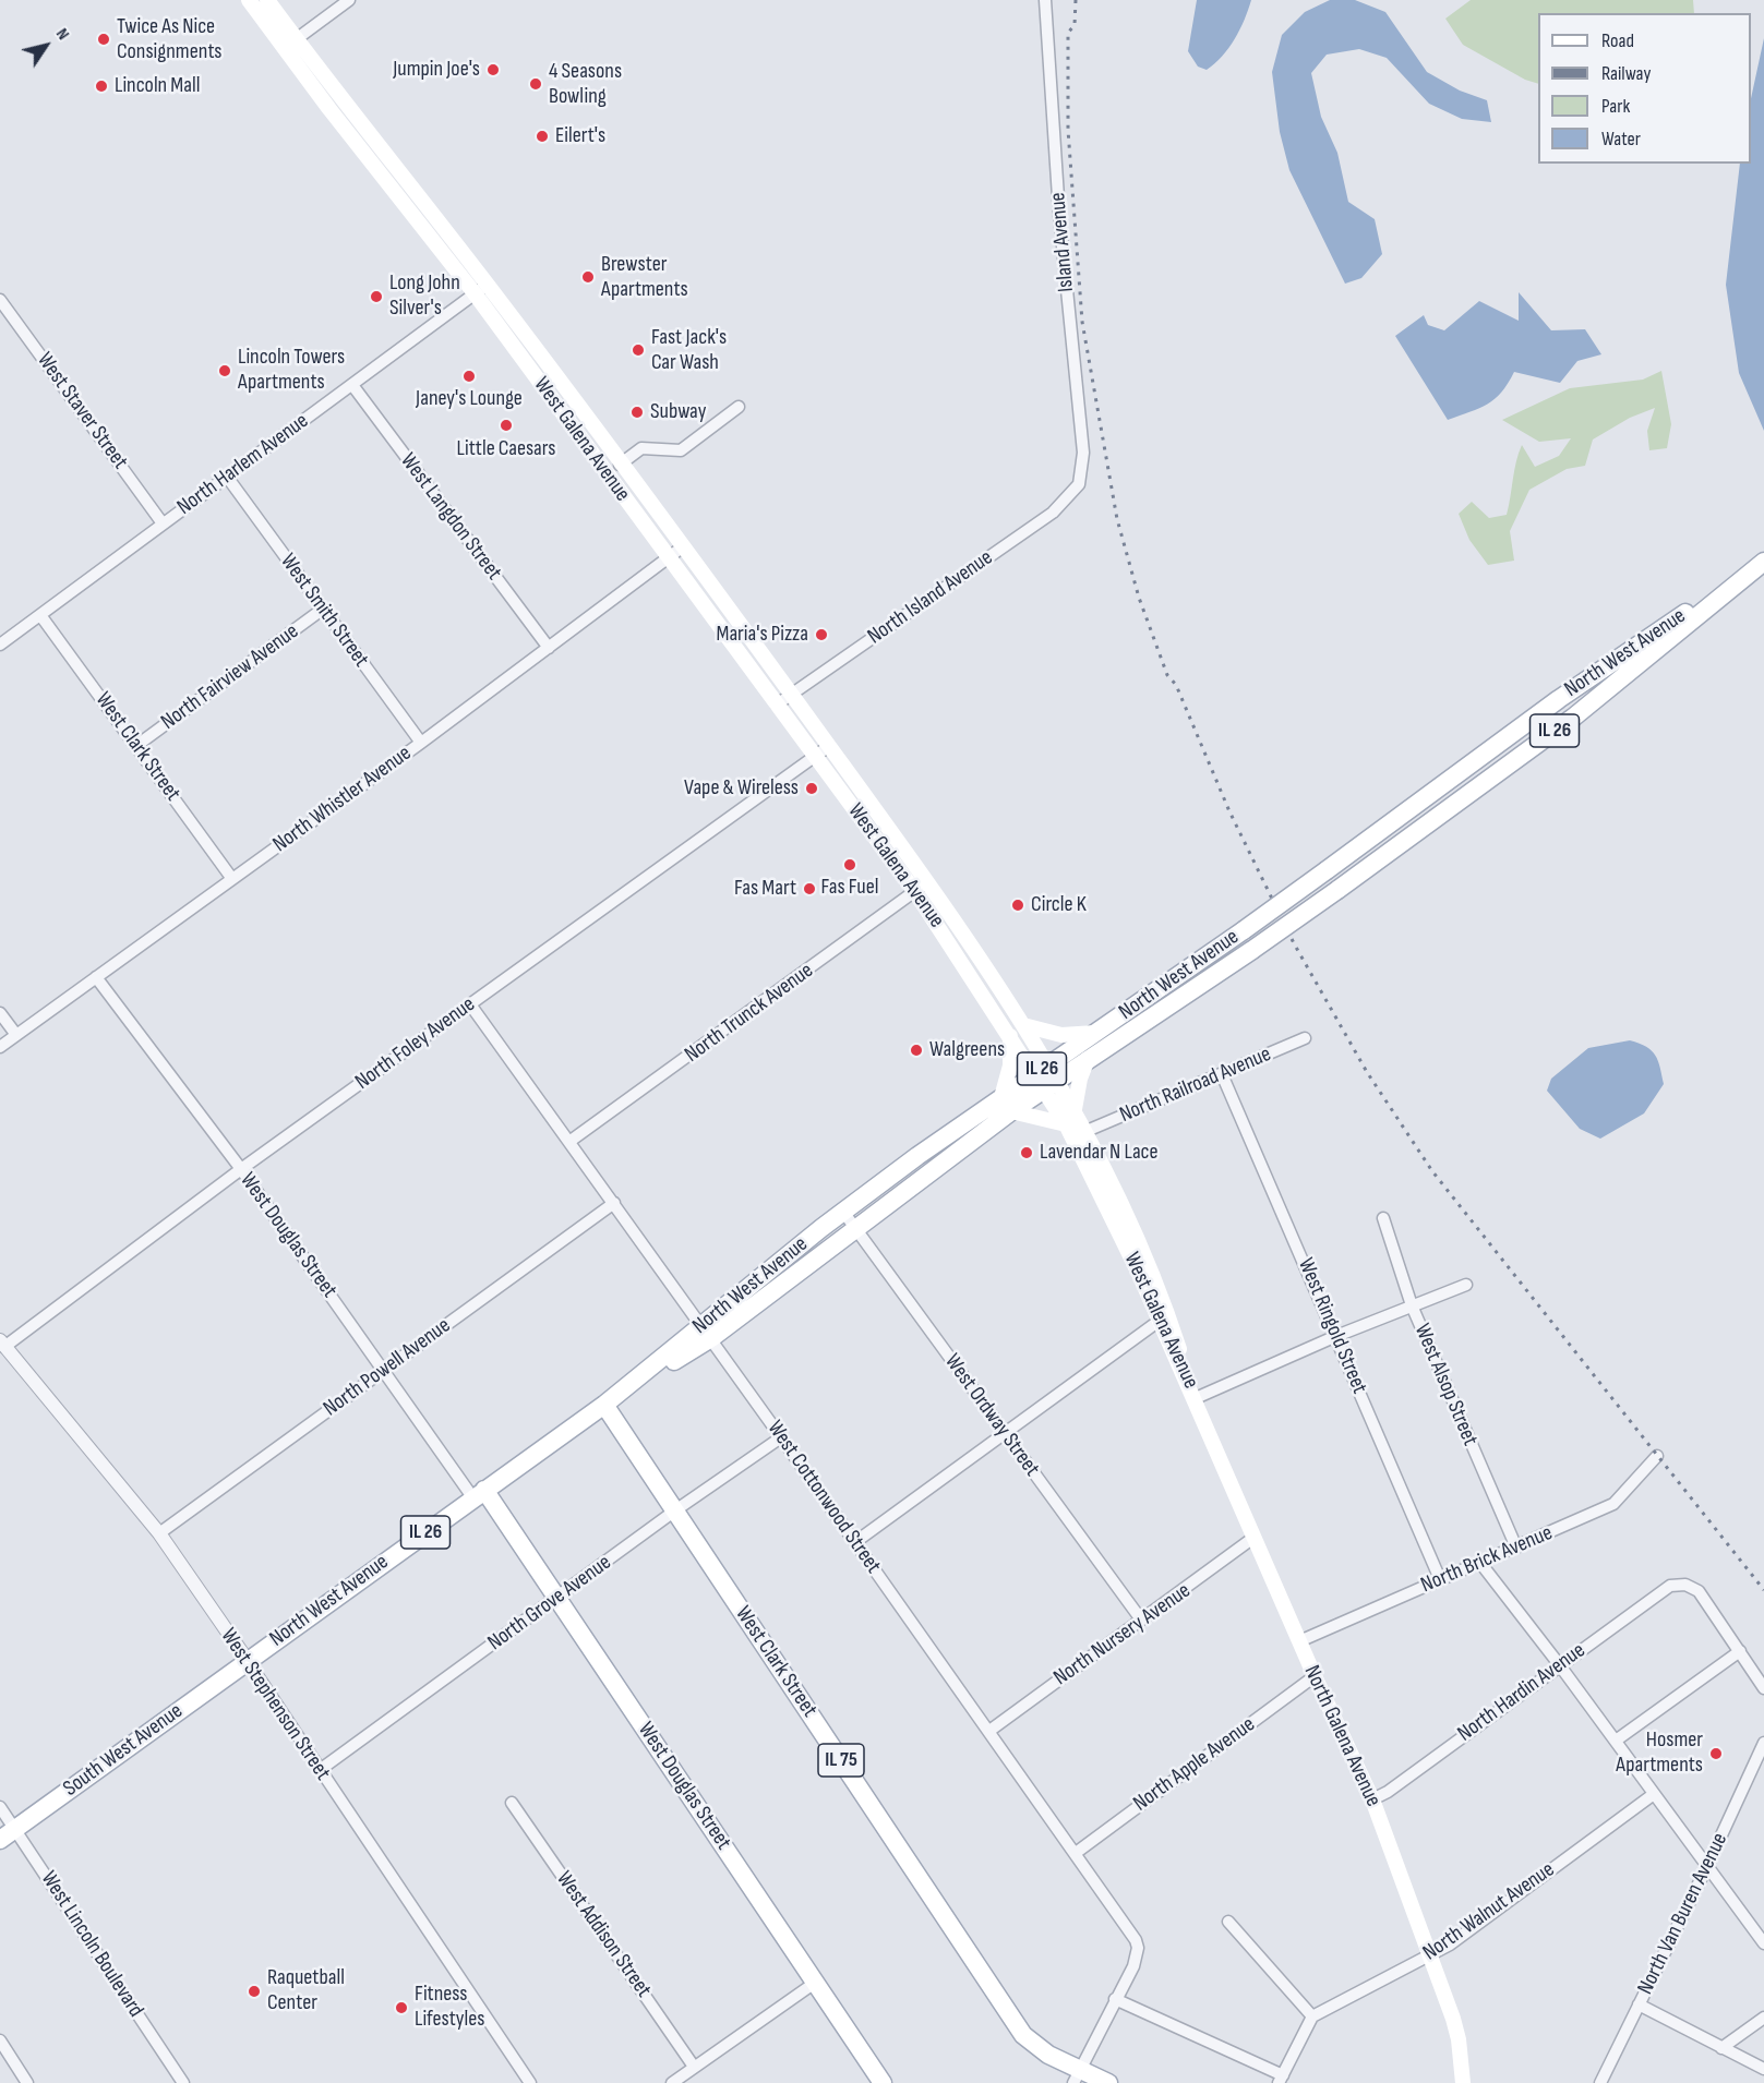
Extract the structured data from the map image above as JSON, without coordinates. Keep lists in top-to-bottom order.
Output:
{
  "streets": {
    "main road": [
      "West Galena Avenue",
      "North West Avenue",
      "IL 26",
      "West Clark Street",
      "West Douglas Street",
      "North Galena Avenue",
      "South West Avenue",
      "IL 75"
    ],
    "street": [
      "Island Avenue",
      "West Staver Street",
      "North Harlem Avenue",
      "West Langdon Street",
      "North Island Avenue",
      "West Smith Street",
      "North Fairview Avenue",
      "North Whistler Avenue",
      "North Trunck Avenue",
      "North Foley Avenue",
      "North Railroad Avenue",
      "West Ringold Street",
      "North Powell Avenue",
      "West Alsop Street",
      "West Ordway Street",
      "West Cottonwood Street",
      "North Brick Avenue",
      "North Grove Avenue",
      "North Nursery Avenue",
      "North Hardin Avenue",
      "West Stephenson Street",
      "North Apple Avenue",
      "North Walnut Avenue",
      "North Van Buren Avenue",
      "West Addison Street",
      "West Lincoln Boulevard"
    ]
  },
  "crossings": [
    ["Island Avenue", "North Island Avenue"],
    ["West Staver Street", "North Harlem Avenue"],
    ["West Galena Avenue", "North Harlem Avenue"],
    ["West Galena Avenue", "North Island Avenue"],
    ["West Galena Avenue", "North West Avenue"],
    ["West Galena Avenue", "North Whistler Avenue"],
    ["West Galena Avenue", "North Trunck Avenue"],
    ["West Galena Avenue", "North Foley Avenue"],
    ["West Galena Avenue", "North Railroad Avenue"],
    ["West Galena Avenue", "North Galena Avenue"],
    ["North Harlem Avenue", "West Langdon Street"],
    ["North Harlem Avenue", "West Smith Street"],
    ["North Harlem Avenue", "West Clark Street"],
    ["West Langdon Street", "North Whistler Avenue"],
    ["West Smith Street", "North Fairview Avenue"],
    ["West Smith Street", "North Whistler Avenue"],
    ["North West Avenue", "West Clark Street"],
    ["North West Avenue", "West Douglas Street"],
    ["North West Avenue", "West Ordway Street"],
    ["North West Avenue", "West Cottonwood Street"],
    ["North West Avenue", "West Stephenson Street"],
    ["North West Avenue", "South West Avenue"],
    ["North Fairview Avenue", "West Clark Street"],
    ["West Clark Street", "North Whistler Avenue"],
    ["West Clark Street", "North Grove Avenue"],
    ["North Whistler Avenue", "West Douglas Street"],
    ["North Trunck Avenue", "West Cottonwood Street"],
    ["North Foley Avenue", "West Douglas Street"],
    ["North Foley Avenue", "West Cottonwood Street"],
    ["North Foley Avenue", "West Stephenson Street"],
    ["North Railroad Avenue", "West Ringold Street"],
    ["West Douglas Street", "North Powell Avenue"],
    ["West Douglas Street", "North Grove Avenue"],
    ["West Ringold Street", "North Brick Avenue"],
    ["North Powell Avenue", "West Cottonwood Street"],
    ["North Powell Avenue", "West Stephenson Street"],
    ["West Alsop Street", "North Brick Avenue"],
    ["West Ordway Street", "North Nursery Avenue"],
    ["West Cottonwood Street", "North Grove Avenue"],
    ["West Cottonwood Street", "North Nursery Avenue"],
    ["West Cottonwood Street", "North Apple Avenue"],
    ["North Brick Avenue", "North Galena Avenue"],
    ["North Grove Avenue", "West Stephenson Street"],
    ["North Nursery Avenue", "North Galena Avenue"],
    ["North Hardin Avenue", "North Galena Avenue"],
    ["West Stephenson Street", "South West Avenue"],
    ["North Galena Avenue", "North Apple Avenue"],
    ["North Galena Avenue", "North Walnut Avenue"],
    ["South West Avenue", "West Lincoln Boulevard"]
  ],
  "places": [
    "Twice As Nice Consignments",
    "Jumpin Joe's",
    "4 Seasons Bowling",
    "Lincoln Mall",
    "Eilert's",
    "Brewster Apartments",
    "Long John Silver's",
    "Fast Jack's Car Wash",
    "Lincoln Towers Apartments",
    "Janey's Lounge",
    "Subway",
    "Little Caesars",
    "Maria's Pizza",
    "Vape & Wireless",
    "Fas Fuel",
    "Fas Mart",
    "Circle K",
    "Walgreens",
    "Lavendar N Lace",
    "Hosmer Apartments",
    "Raquetball Center",
    "Fitness Lifestyles"
  ],
  "legend": [
    "Road",
    "Railway",
    "Park",
    "Water"
  ],
  "north": "top right"
}
